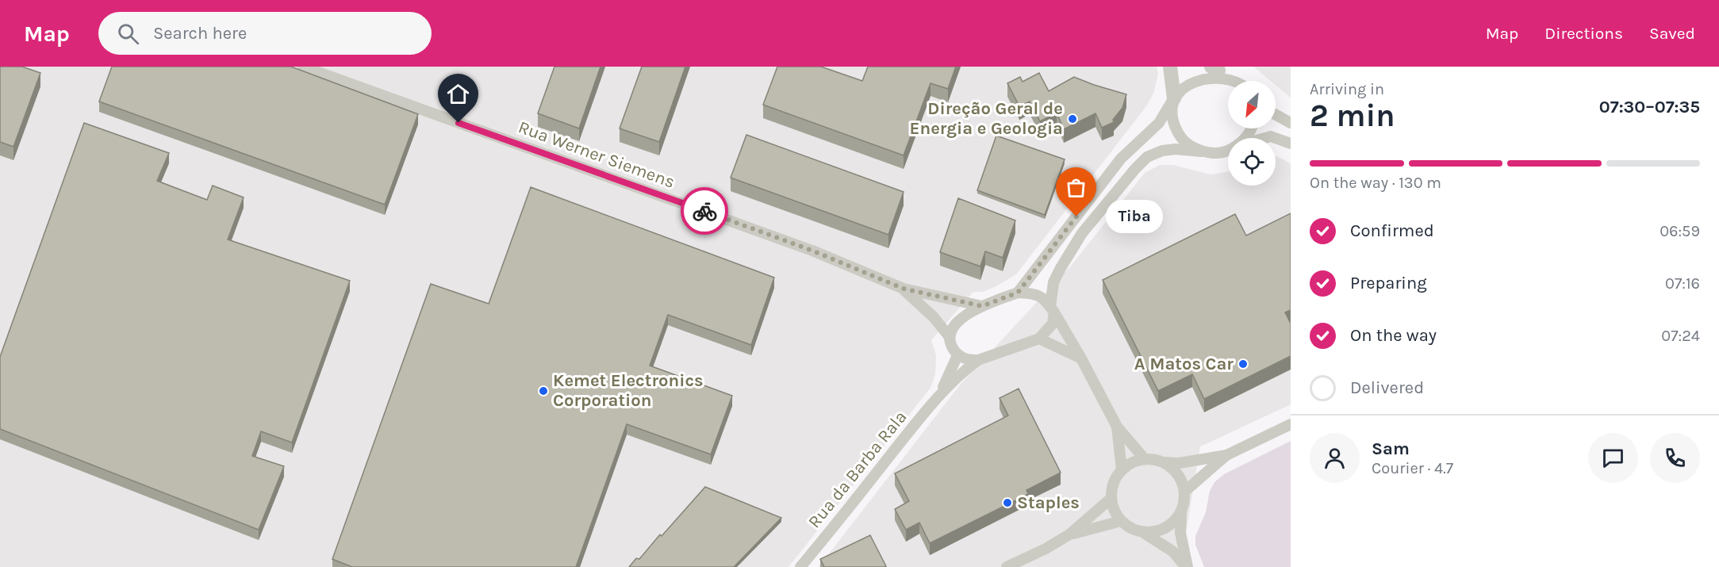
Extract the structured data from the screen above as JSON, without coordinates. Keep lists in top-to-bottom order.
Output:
{
  "streets": {
    "street": ["Rua Werner Siemens", "Rua da Barba Rala"]
  },
  "crossings": [
    ["Rua Werner Siemens", "Rua da Barba Rala"]
  ],
  "places": [
    "Direção Geral de Energia e Geologia",
    "Tiba",
    "A Matos Car",
    "Kemet Electronics Corporation",
    "Staples"
  ],
  "north": "bottom left",
  "page": {
    "header": "Map",
    "search": "Search here",
    "nav": ["Map", "Directions", "Saved"],
    "heading": ["2 min", "Arriving in", "07:30–07:35"],
    "panel": ["Sam", "Courier · 4.7"],
    "bar": "On the way · 130 m",
    "bubble": "Tiba",
    "list": [
      ["Confirmed", "06:59"],
      ["Preparing", "07:16"],
      ["On the way", "07:24"],
      "Delivered"
    ]
  }
}
